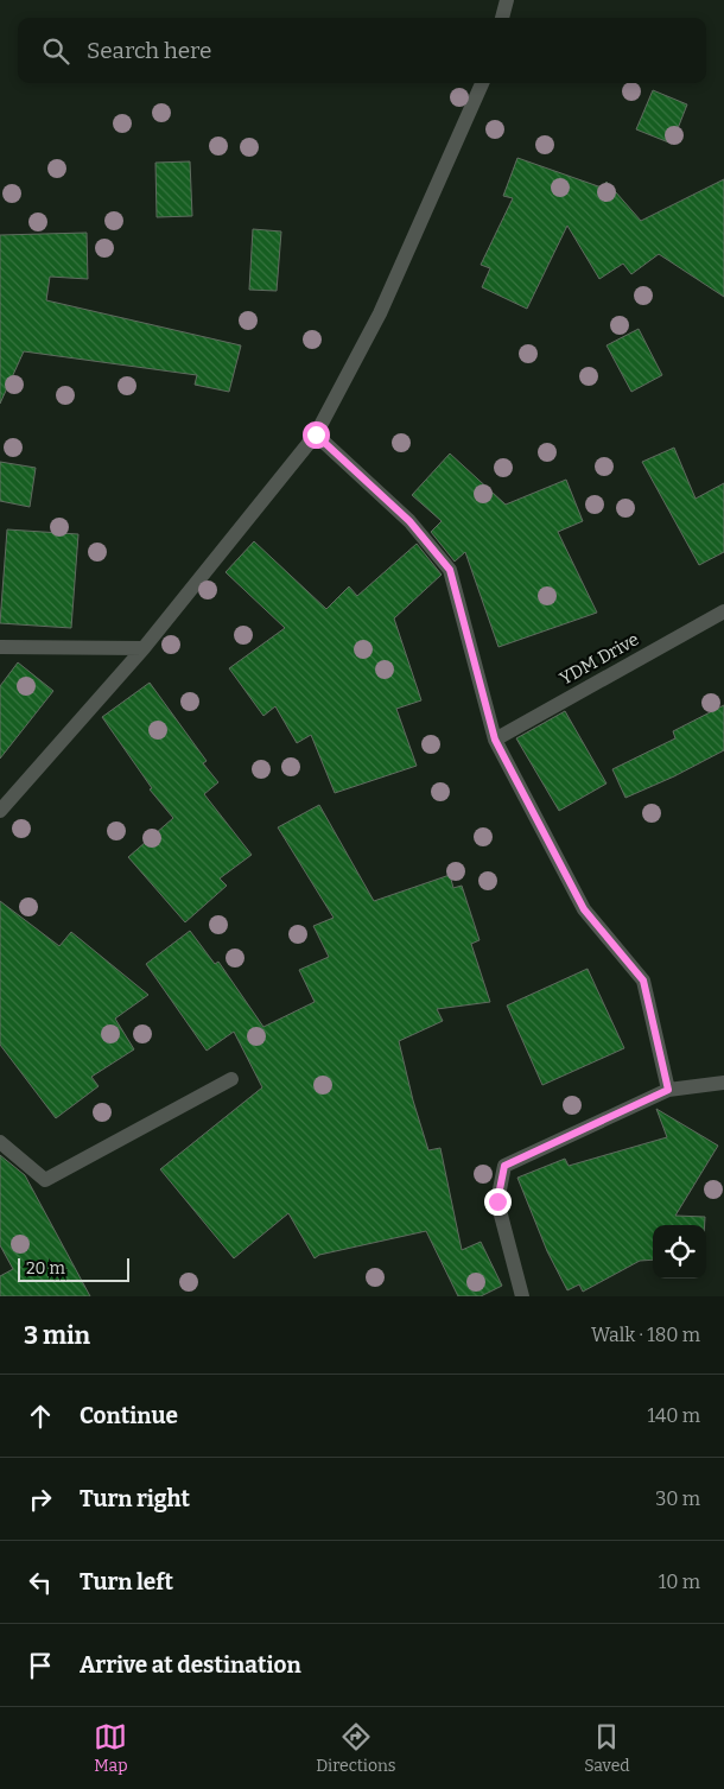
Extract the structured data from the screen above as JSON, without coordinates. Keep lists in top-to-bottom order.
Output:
{
  "streets": {
    "street": ["YDM Drive"]
  },
  "scale_bar": "20 m",
  "page": {
    "search": "Search here",
    "scale": "20 m",
    "heading": ["3 min", "Walk · 180 m"],
    "list": [
      ["Continue", "140 m"],
      ["Turn right", "30 m"],
      ["Turn left", "10 m"],
      "Arrive at destination"
    ],
    "nav": ["Map", "Directions", "Saved"]
  }
}
